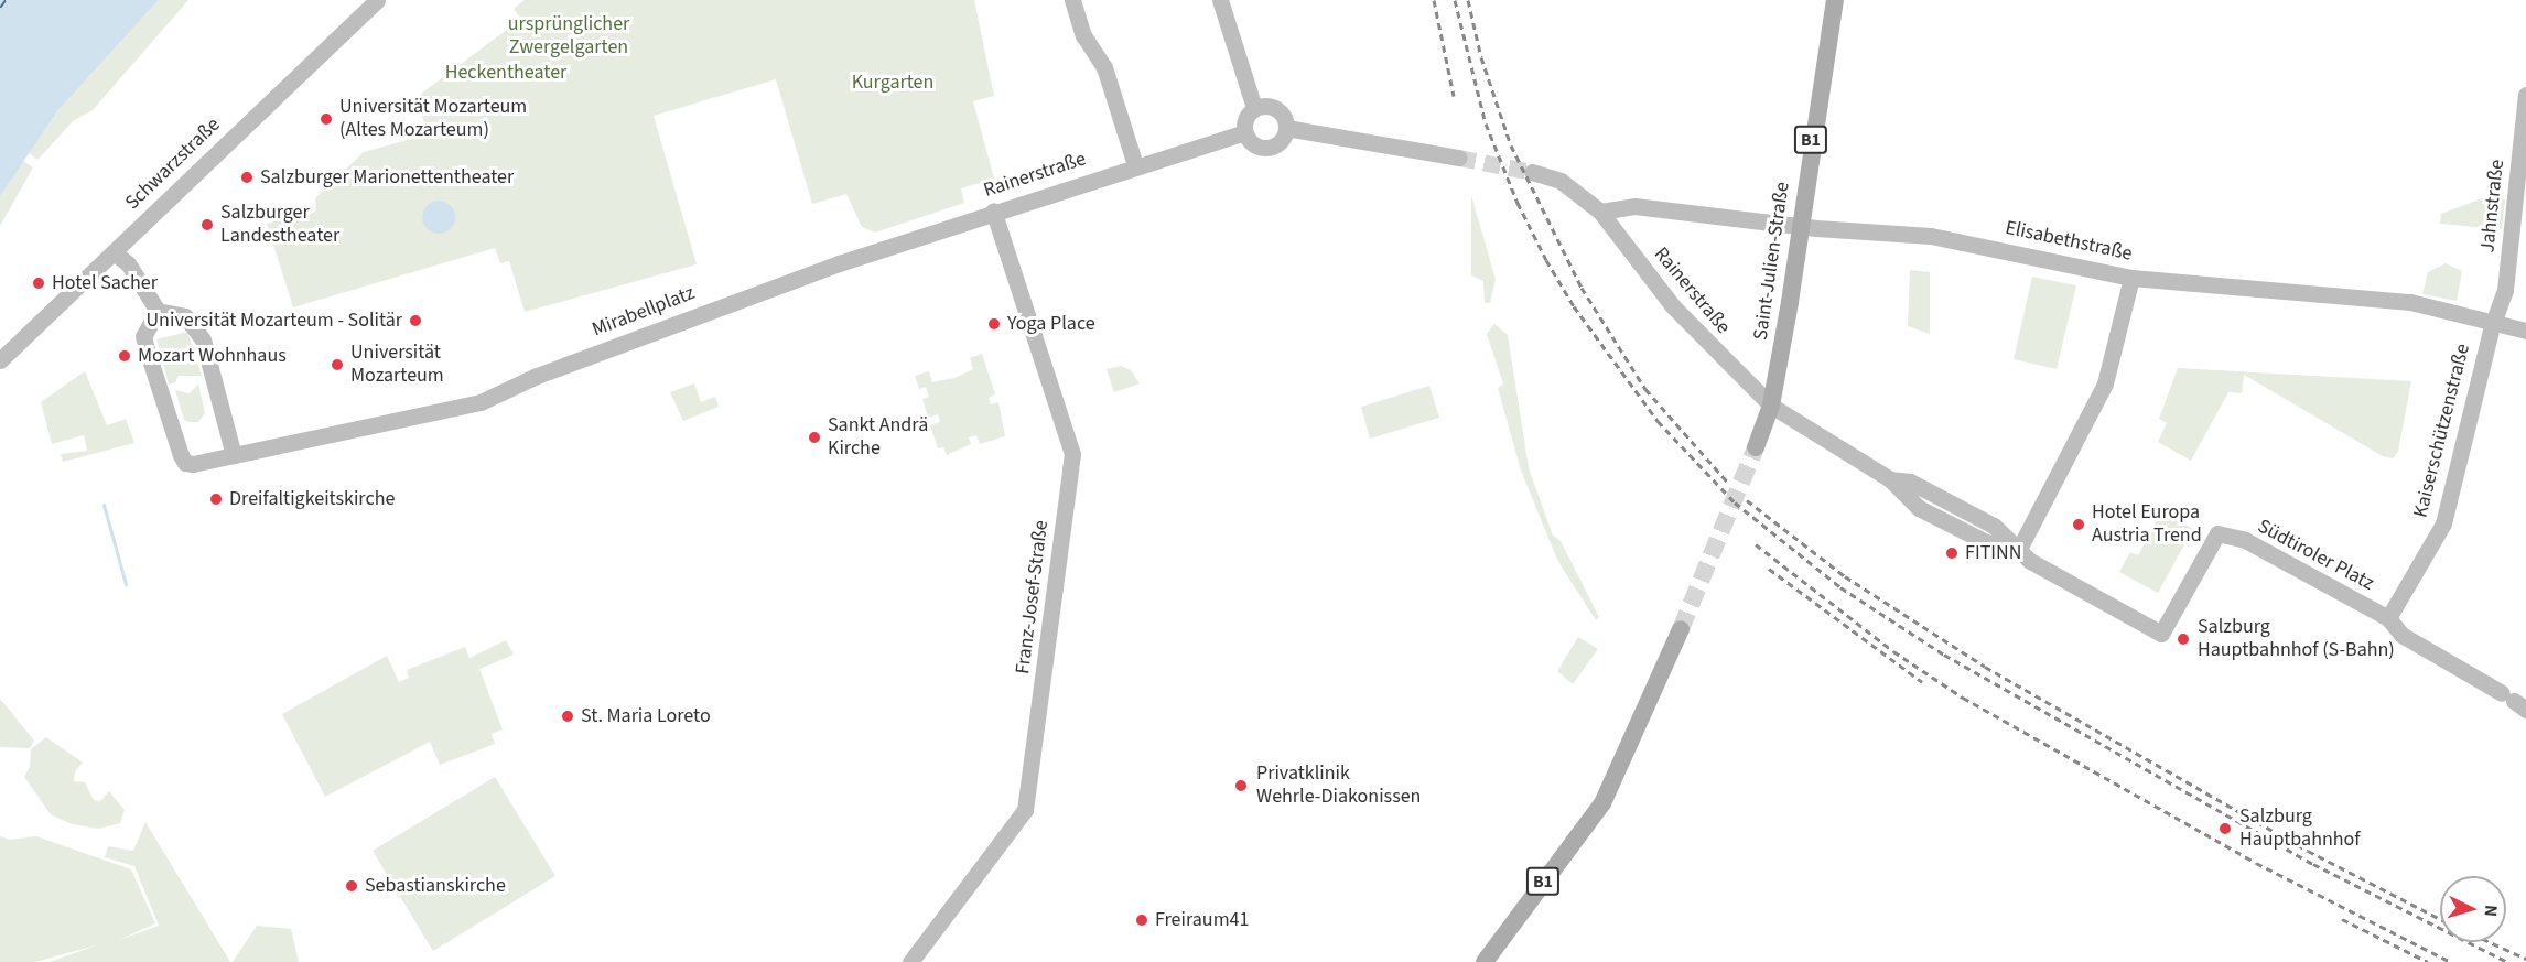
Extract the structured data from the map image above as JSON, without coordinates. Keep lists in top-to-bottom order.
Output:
{
  "streets": {
    "main road": ["B1", "Saint-Julien-Straße"],
    "street": [
      "Schwarzstraße",
      "Rainerstraße",
      "Jahnstraße",
      "Elisabethstraße",
      "Mirabellplatz",
      "Kaiserschützenstraße",
      "Südtiroler Platz",
      "Franz-Josef-Straße"
    ]
  },
  "crossings": [
    ["Rainerstraße", "Elisabethstraße"],
    ["Rainerstraße", "Saint-Julien-Straße"],
    ["Rainerstraße", "Mirabellplatz"],
    ["Rainerstraße", "Südtiroler Platz"],
    ["Rainerstraße", "Franz-Josef-Straße"],
    ["Jahnstraße", "Elisabethstraße"],
    ["Jahnstraße", "Kaiserschützenstraße"],
    ["Elisabethstraße", "Saint-Julien-Straße"],
    ["Elisabethstraße", "Kaiserschützenstraße"],
    ["Kaiserschützenstraße", "Südtiroler Platz"]
  ],
  "parks": ["ursprünglicher Zwergelgarten", "Heckentheater", "Kurgarten"],
  "places": [
    "Universität Mozarteum (Altes Mozarteum)",
    "Salzburger Marionettentheater",
    "Salzburger Landestheater",
    "Hotel Sacher",
    "Universität Mozarteum - Solitär",
    "Yoga Place",
    "Mozart Wohnhaus",
    "Universität Mozarteum",
    "Sankt Andrä Kirche",
    "Dreifaltigkeitskirche",
    "Hotel Europa Austria Trend",
    "FITINN",
    "Salzburg Hauptbahnhof (S-Bahn)",
    "St. Maria Loreto",
    "Privatklinik Wehrle-Diakonissen",
    "Salzburg Hauptbahnhof",
    "Sebastianskirche",
    "Freiraum41"
  ],
  "north": "right"
}
